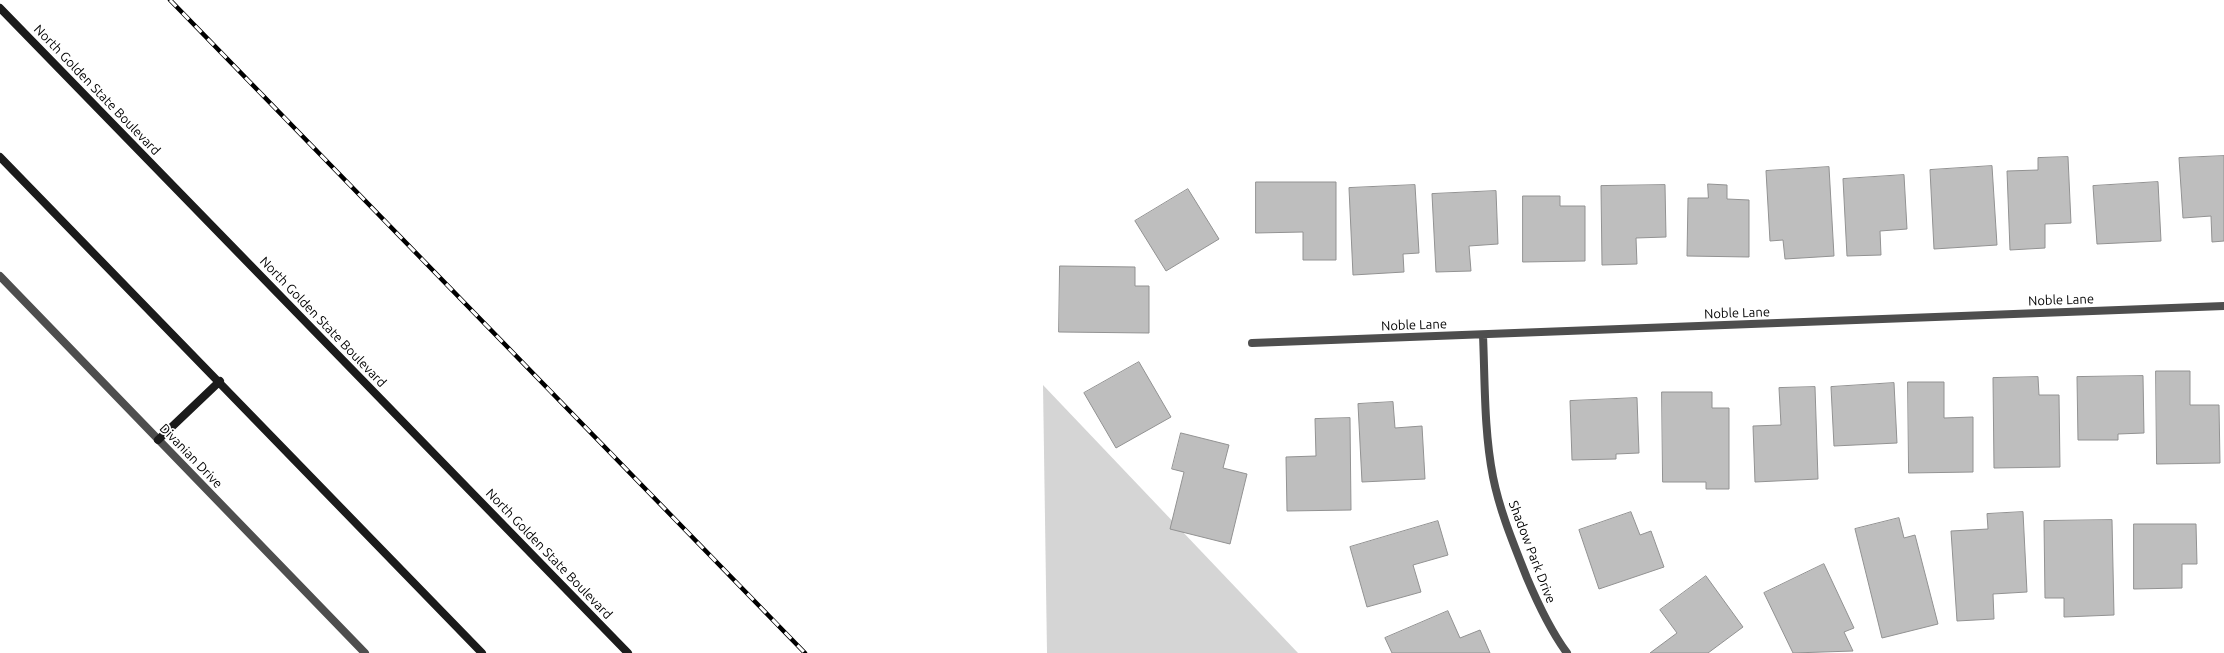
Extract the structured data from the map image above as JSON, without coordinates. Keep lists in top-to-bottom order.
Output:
{
  "streets": {
    "main road": ["North Golden State Boulevard"],
    "street": ["Noble Lane", "Divanian Drive", "Shadow Park Drive"]
  },
  "crossings": [
    ["Noble Lane", "Shadow Park Drive"]
  ]
}
